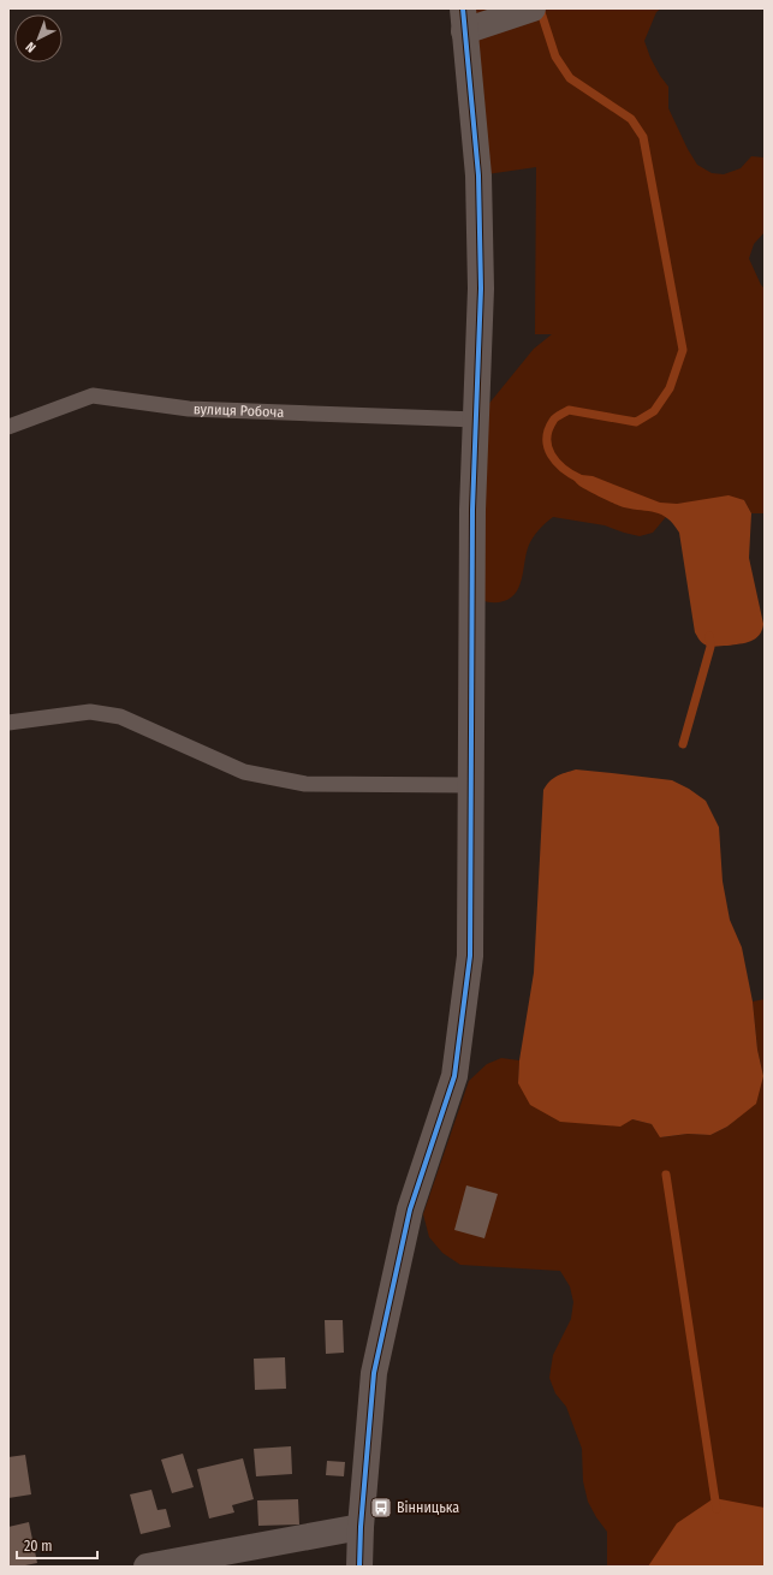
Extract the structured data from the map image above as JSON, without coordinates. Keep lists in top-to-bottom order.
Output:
{
  "streets": {
    "lane": ["вулиця Робоча"]
  },
  "places": {
    "bus stop": ["Вінницька"]
  },
  "scale_bar": "20 m",
  "north": "bottom left"
}
